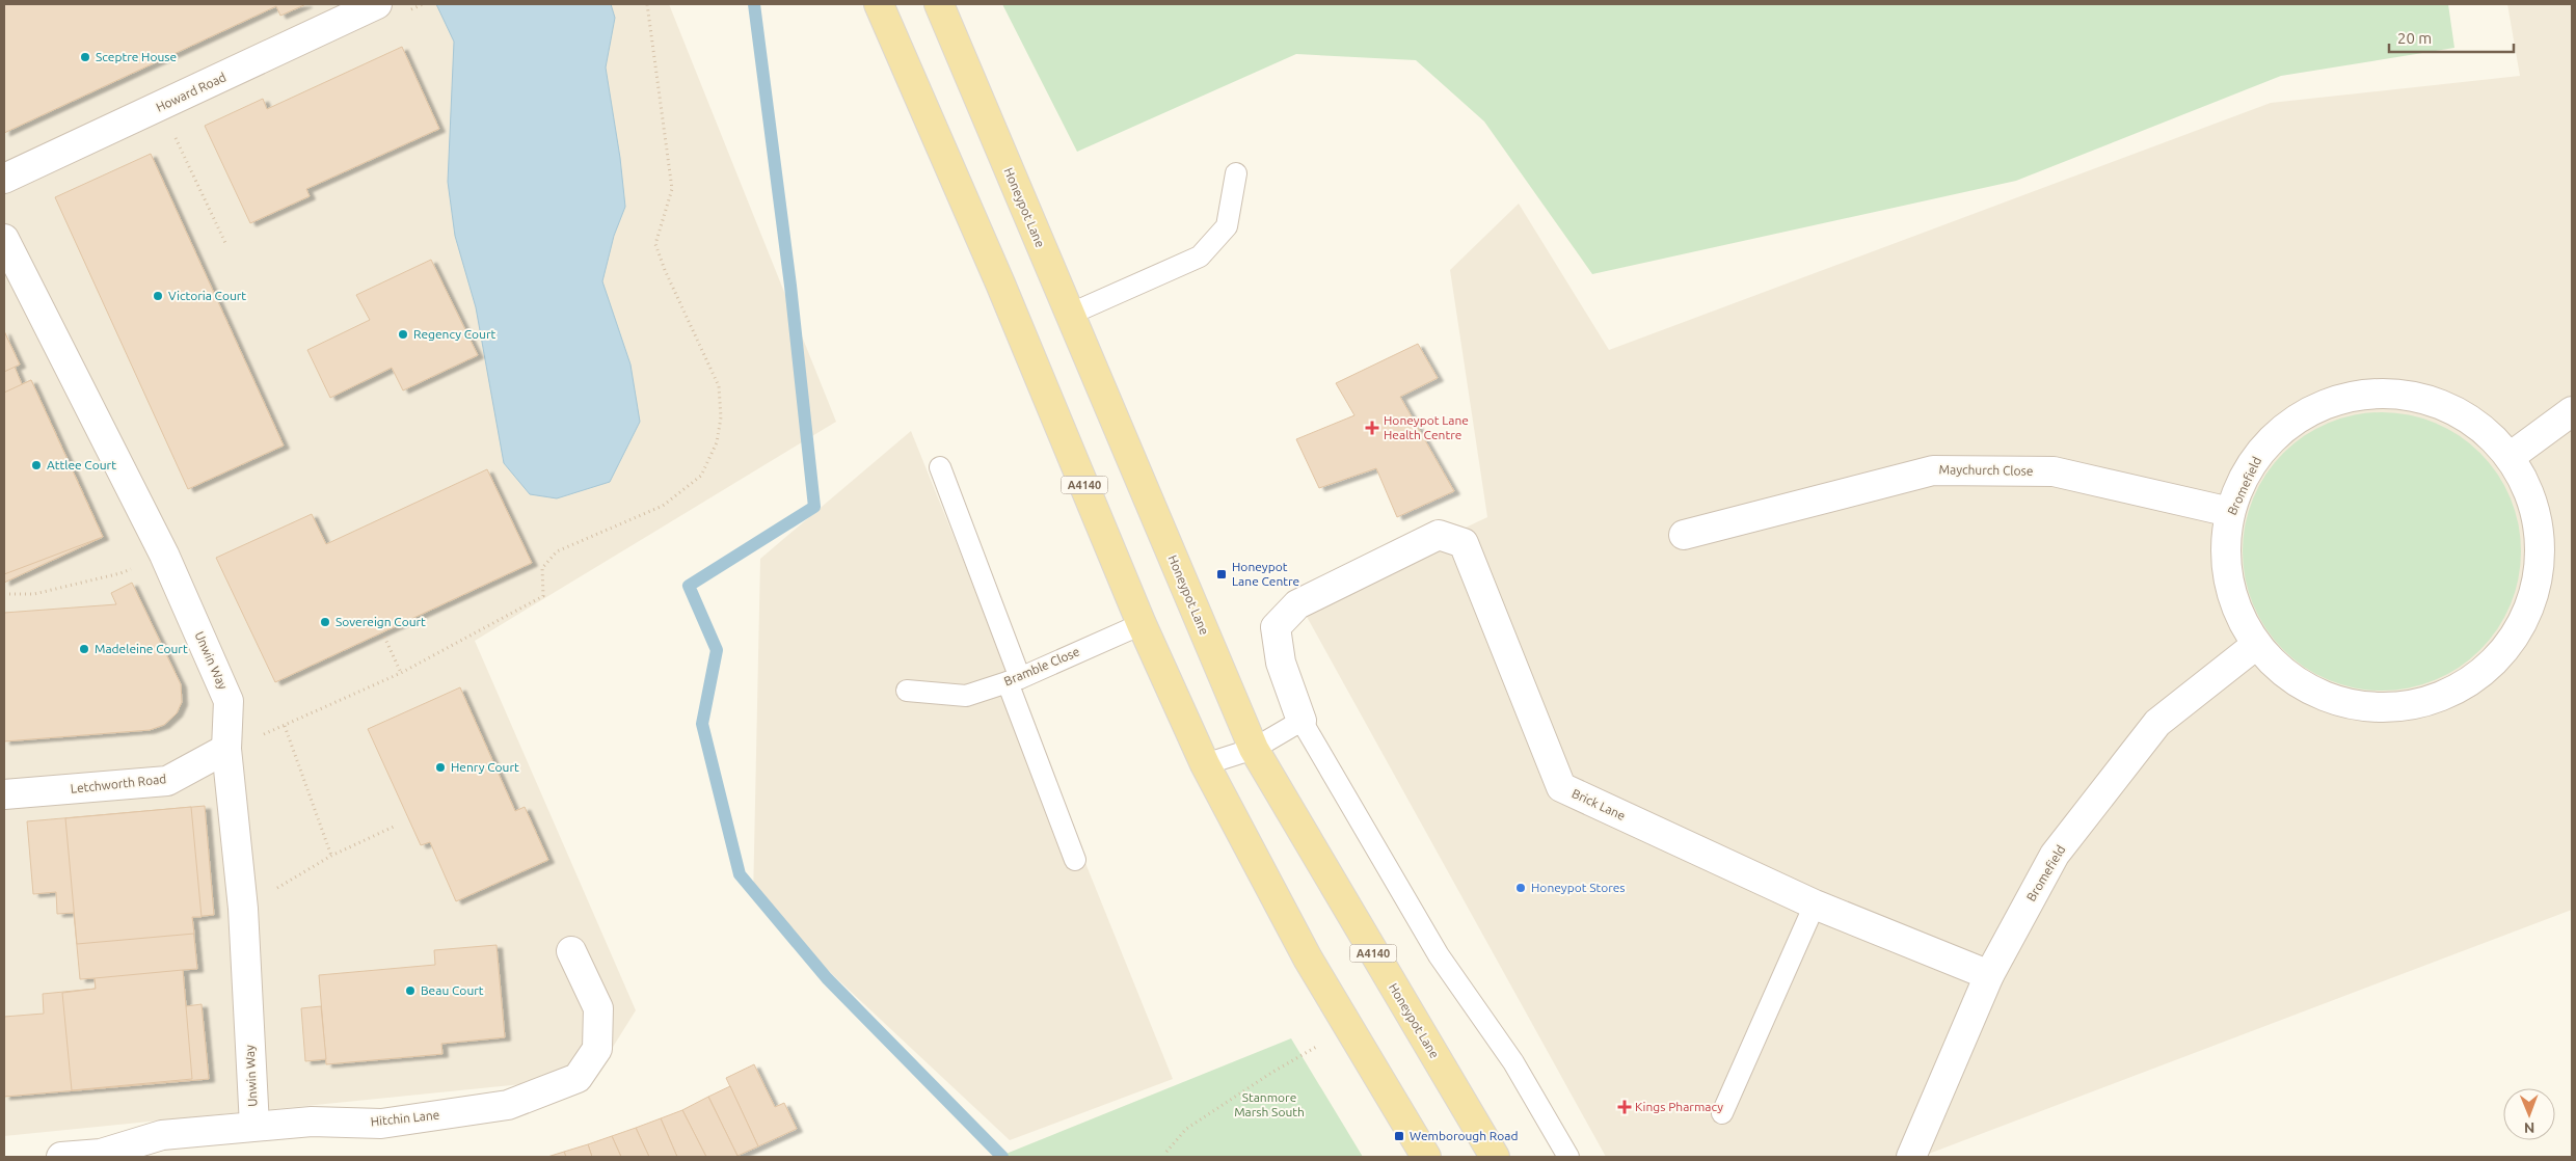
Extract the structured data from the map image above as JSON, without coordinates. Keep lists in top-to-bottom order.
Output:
{
  "streets": {
    "main road": ["Honeypot Lane", "A4140"],
    "street": [
      "Howard Road",
      "Maychurch Close",
      "Bromefield",
      "Unwin Way",
      "Letchworth Road",
      "Brick Lane",
      "Hitchin Lane"
    ],
    "lane": ["Bramble Close"]
  },
  "crossings": [
    ["Maychurch Close", "Bromefield"],
    ["A4140", "Bramble Close"],
    ["Bromefield", "Brick Lane"],
    ["Unwin Way", "Letchworth Road"],
    ["Unwin Way", "Hitchin Lane"]
  ],
  "parks": ["Stanmore Marsh South"],
  "places": {
    "other": [
      "Sceptre House",
      "Victoria Court",
      "Regency Court",
      "Attlee Court",
      "Sovereign Court",
      "Madeleine Court",
      "Henry Court",
      "Honeypot Stores",
      "Beau Court"
    ],
    "health": ["Honeypot Lane Health Centre", "Kings Pharmacy"],
    "transit": ["Honeypot Lane Centre", "Wemborough Road"]
  },
  "scale_bar": "20 m",
  "north": "bottom"
}
